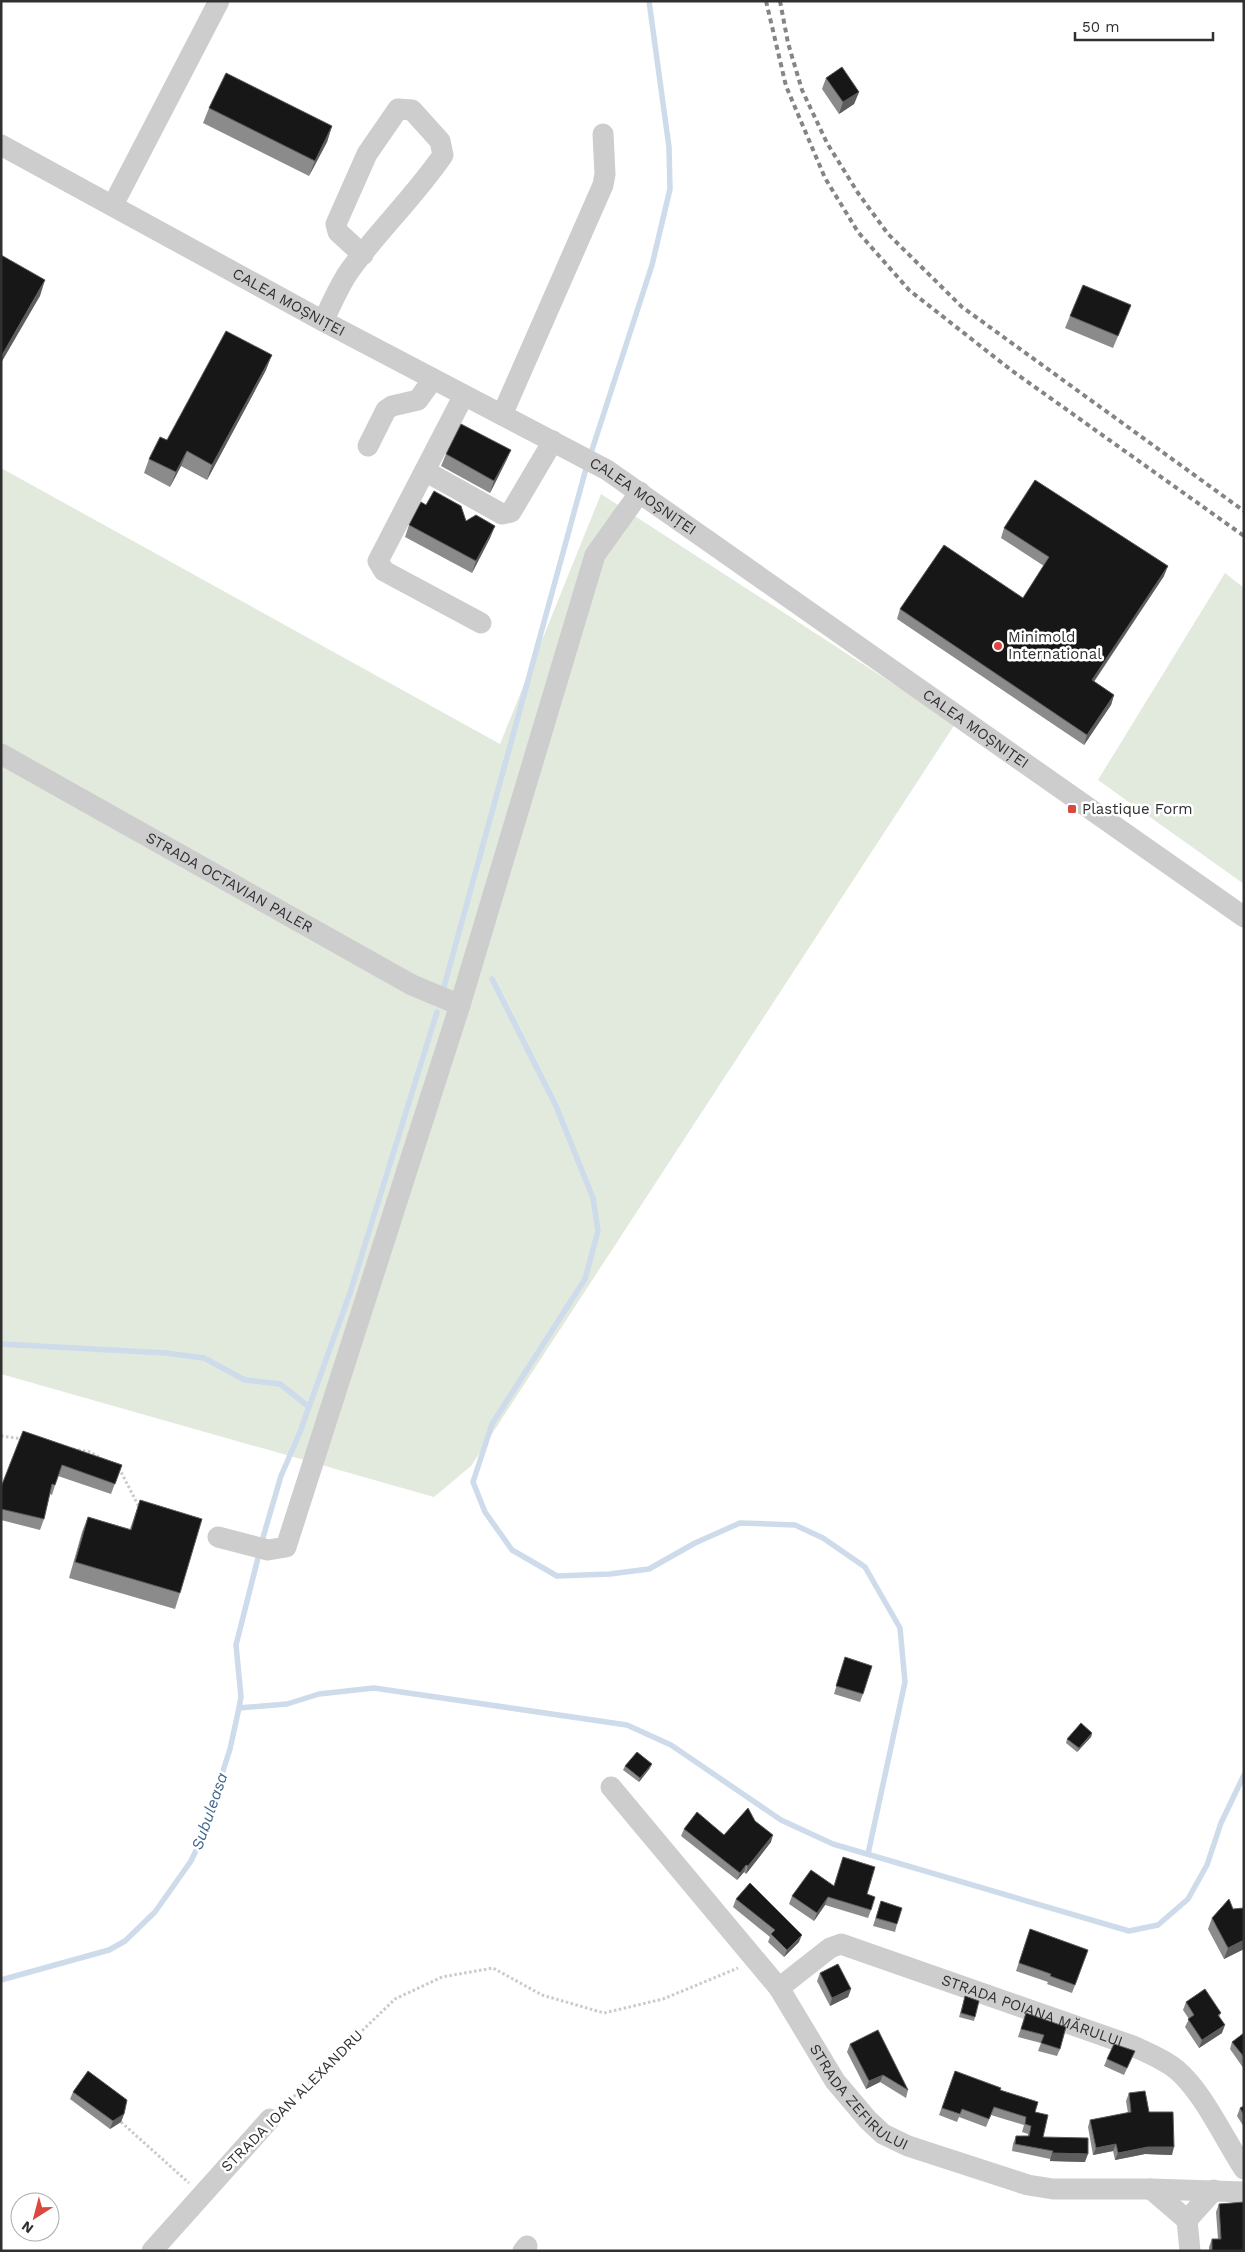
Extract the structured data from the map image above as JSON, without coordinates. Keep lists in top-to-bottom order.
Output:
{
  "streets": {
    "street": [
      "CALEA MOȘNIȚEI",
      "STRADA OCTAVIAN PALER",
      "STRADA POIANA MĂRULUI",
      "STRADA ZEFIRULUI",
      "STRADA IOAN ALEXANDRU"
    ]
  },
  "crossings": [
    ["STRADA POIANA MĂRULUI", "STRADA ZEFIRULUI"],
    ["STRADA ZEFIRULUI", "STRADA IOAN ALEXANDRU"]
  ],
  "water": ["Subuleasa"],
  "places": {
    "other": ["Minimold International"],
    "transit": ["Plastique Form"]
  },
  "scale_bar": "50 m",
  "north": "bottom left"
}
